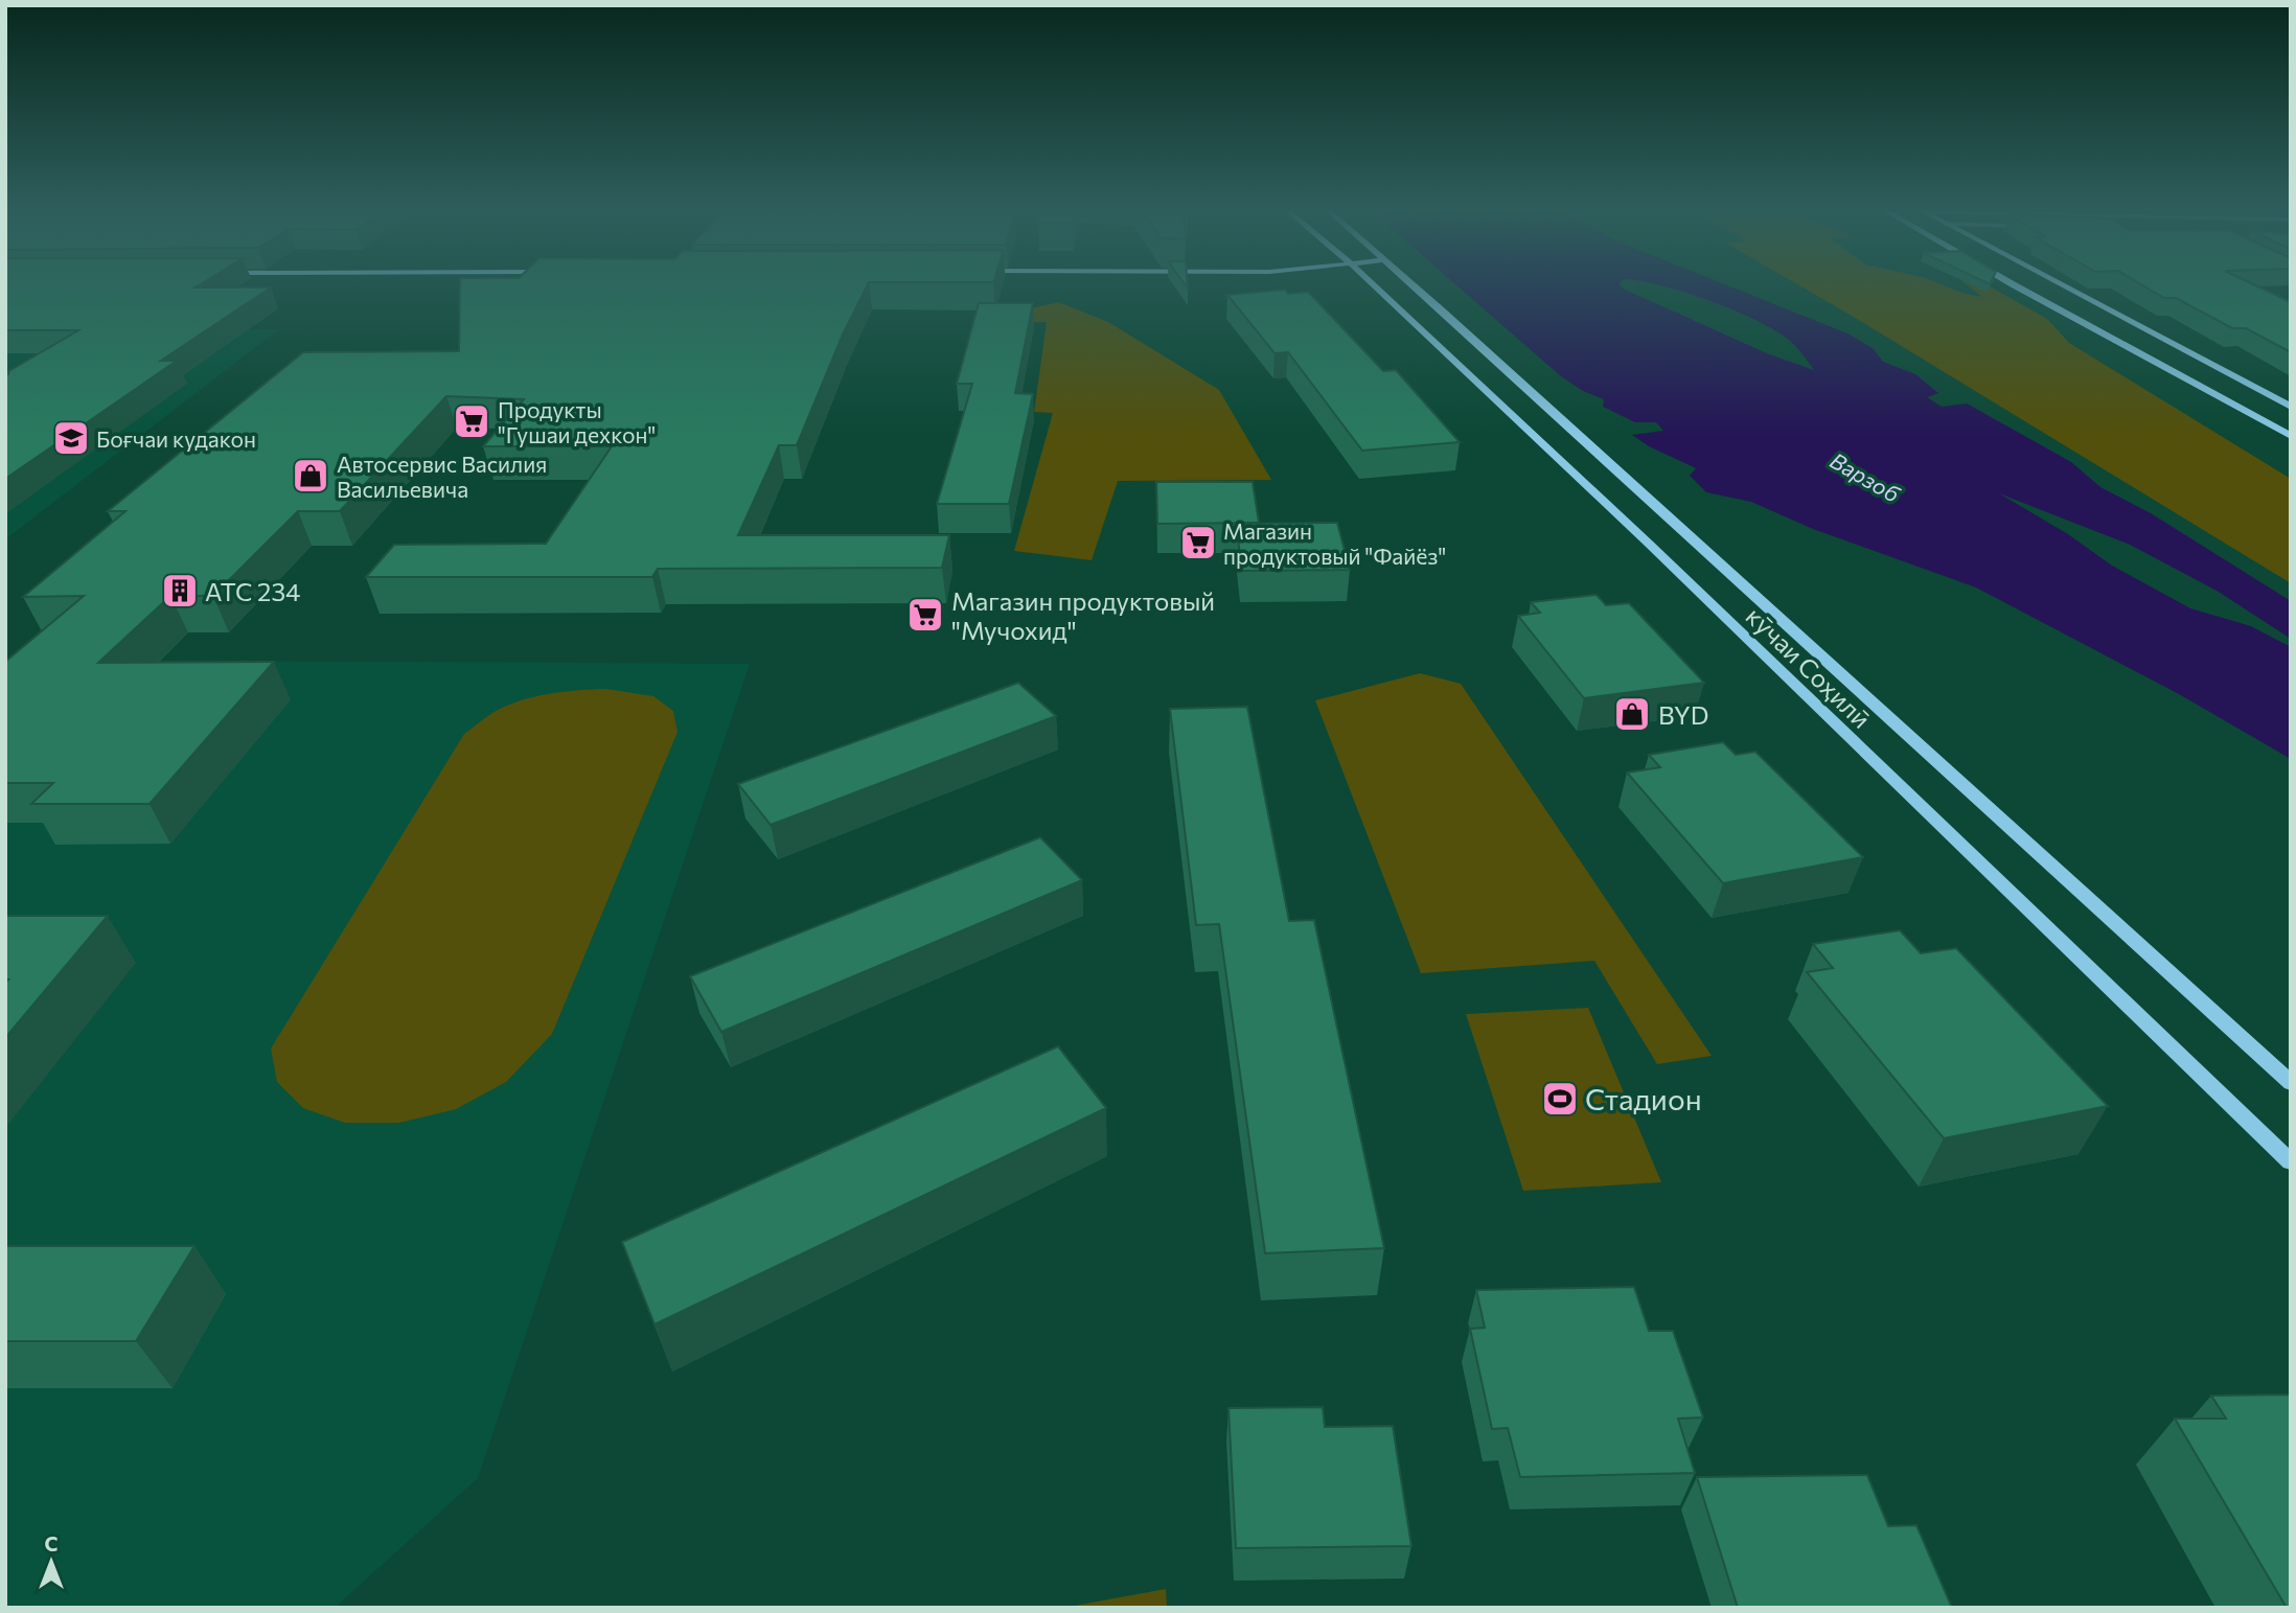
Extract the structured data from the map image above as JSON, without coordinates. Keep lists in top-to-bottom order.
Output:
{
  "streets": {
    "main road": ["кӯчаи Соҳилӣ"]
  },
  "water": ["Варзоб"],
  "places": {
    "supermarket": ["Продукты \"Гушаи дехкон\"", "Магазин продуктовый \"Файёз\"", "Магазин продуктовый \"Мучохид\""],
    "school or university": ["Боғчаи кудакон"],
    "shop": ["Автосервис Василия Васильевича", "BYD"],
    "building": ["АТС 234"],
    "sports": ["Стадион"]
  },
  "north": "top"
}
